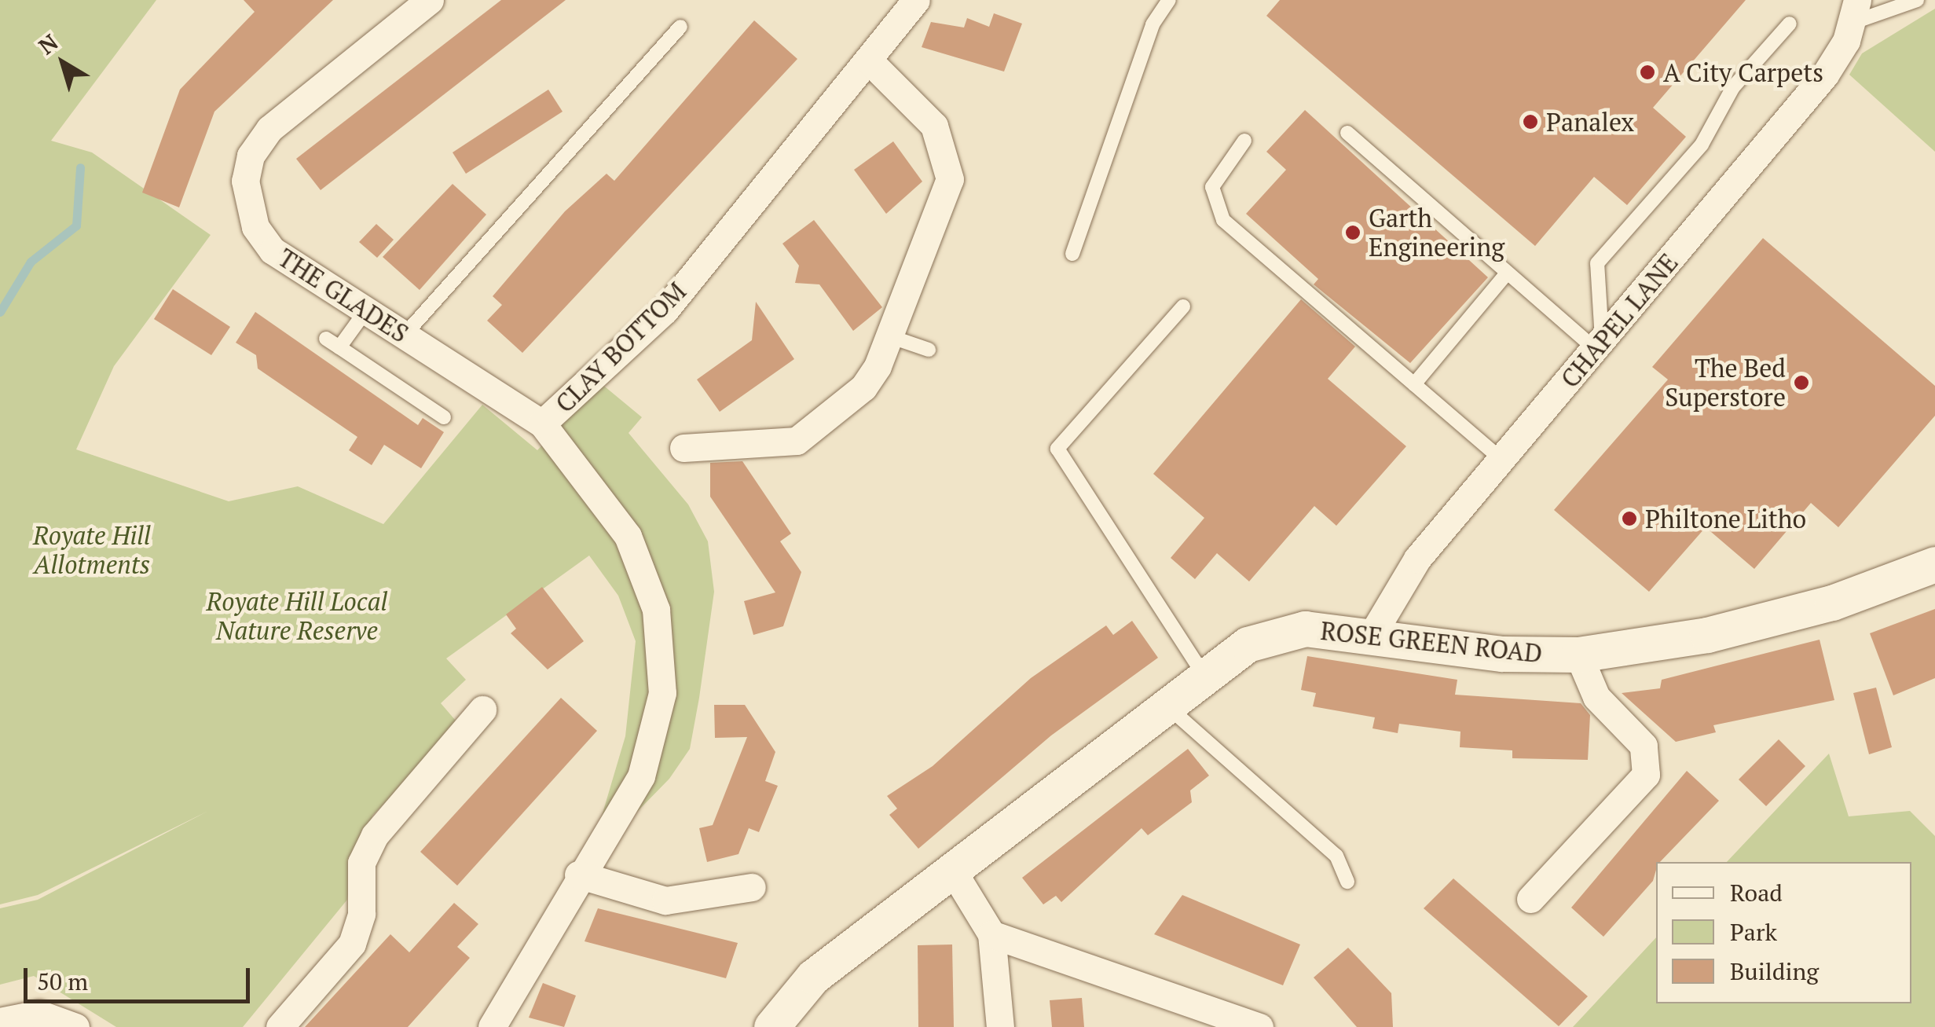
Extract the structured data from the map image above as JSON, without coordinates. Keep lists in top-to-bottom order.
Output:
{
  "streets": {
    "street": [
      "THE GLADES",
      "CHAPEL LANE",
      "CLAY BOTTOM",
      "ROSE GREEN ROAD"
    ]
  },
  "crossings": [
    ["THE GLADES", "CLAY BOTTOM"],
    ["CHAPEL LANE", "ROSE GREEN ROAD"]
  ],
  "parks": ["Royate Hill Allotments", "Royate Hill Local Nature Reserve"],
  "places": [
    "A City Carpets",
    "Panalex",
    "Garth Engineering",
    "The Bed Superstore",
    "Philtone Litho"
  ],
  "legend": ["Road", "Park", "Building"],
  "scale_bar": "50 m",
  "north": "top left"
}
